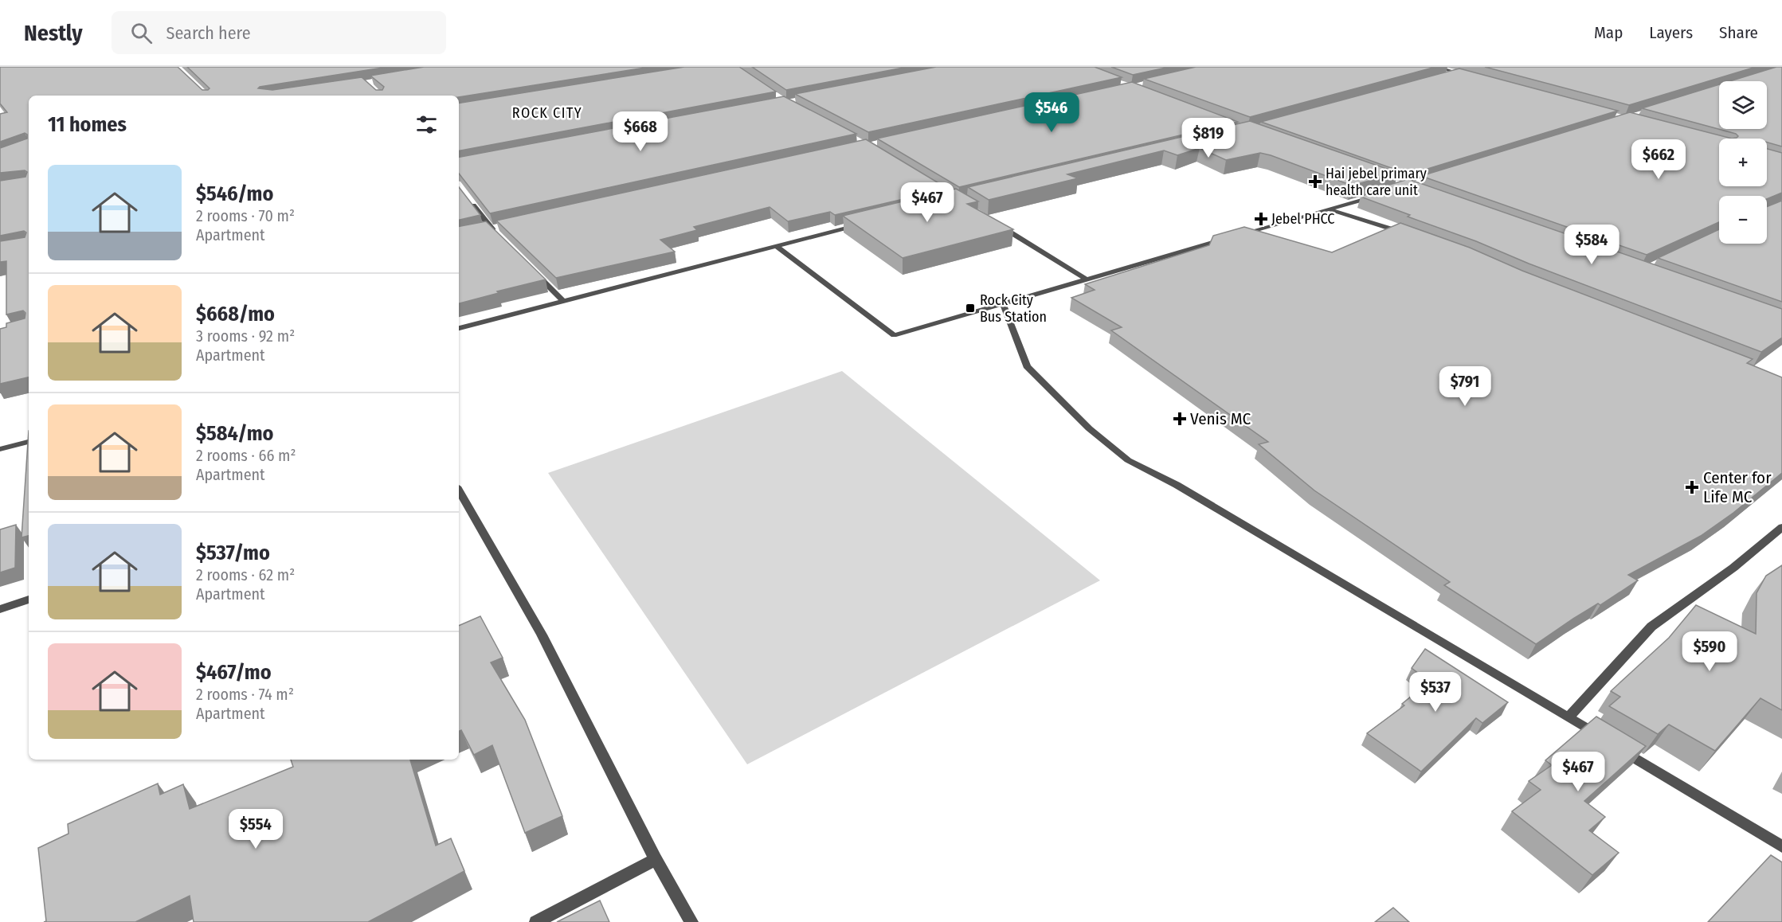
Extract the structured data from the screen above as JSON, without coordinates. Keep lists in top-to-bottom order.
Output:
{
  "districts": ["ROCK CITY"],
  "places": {
    "health": [
      "Hai jebel primary health care unit",
      "Jebel PHCC",
      "Venis MC",
      "Center for Life MC"
    ],
    "transit": ["Rock City Bus Station"]
  },
  "page": {
    "header": "Nestly",
    "search": "Search here",
    "nav": ["Map", "Layers", "Share"],
    "map_buttons": ["+", "−"],
    "price": [
      "$546",
      "$668",
      "$819",
      "$662",
      "$467",
      "$584",
      "$791",
      "$590",
      "$537",
      "$467",
      "$554"
    ],
    "heading": "11 homes",
    "list": [
      {
        "name": "$546/mo",
        "note": "2 rooms · 70 m² · Apartment"
      },
      {
        "name": "$668/mo",
        "note": "3 rooms · 92 m² · Apartment"
      },
      {
        "name": "$584/mo",
        "note": "2 rooms · 66 m² · Apartment"
      },
      {
        "name": "$537/mo",
        "note": "2 rooms · 62 m² · Apartment"
      },
      {
        "name": "$467/mo",
        "note": "2 rooms · 74 m² · Apartment"
      }
    ]
  }
}
